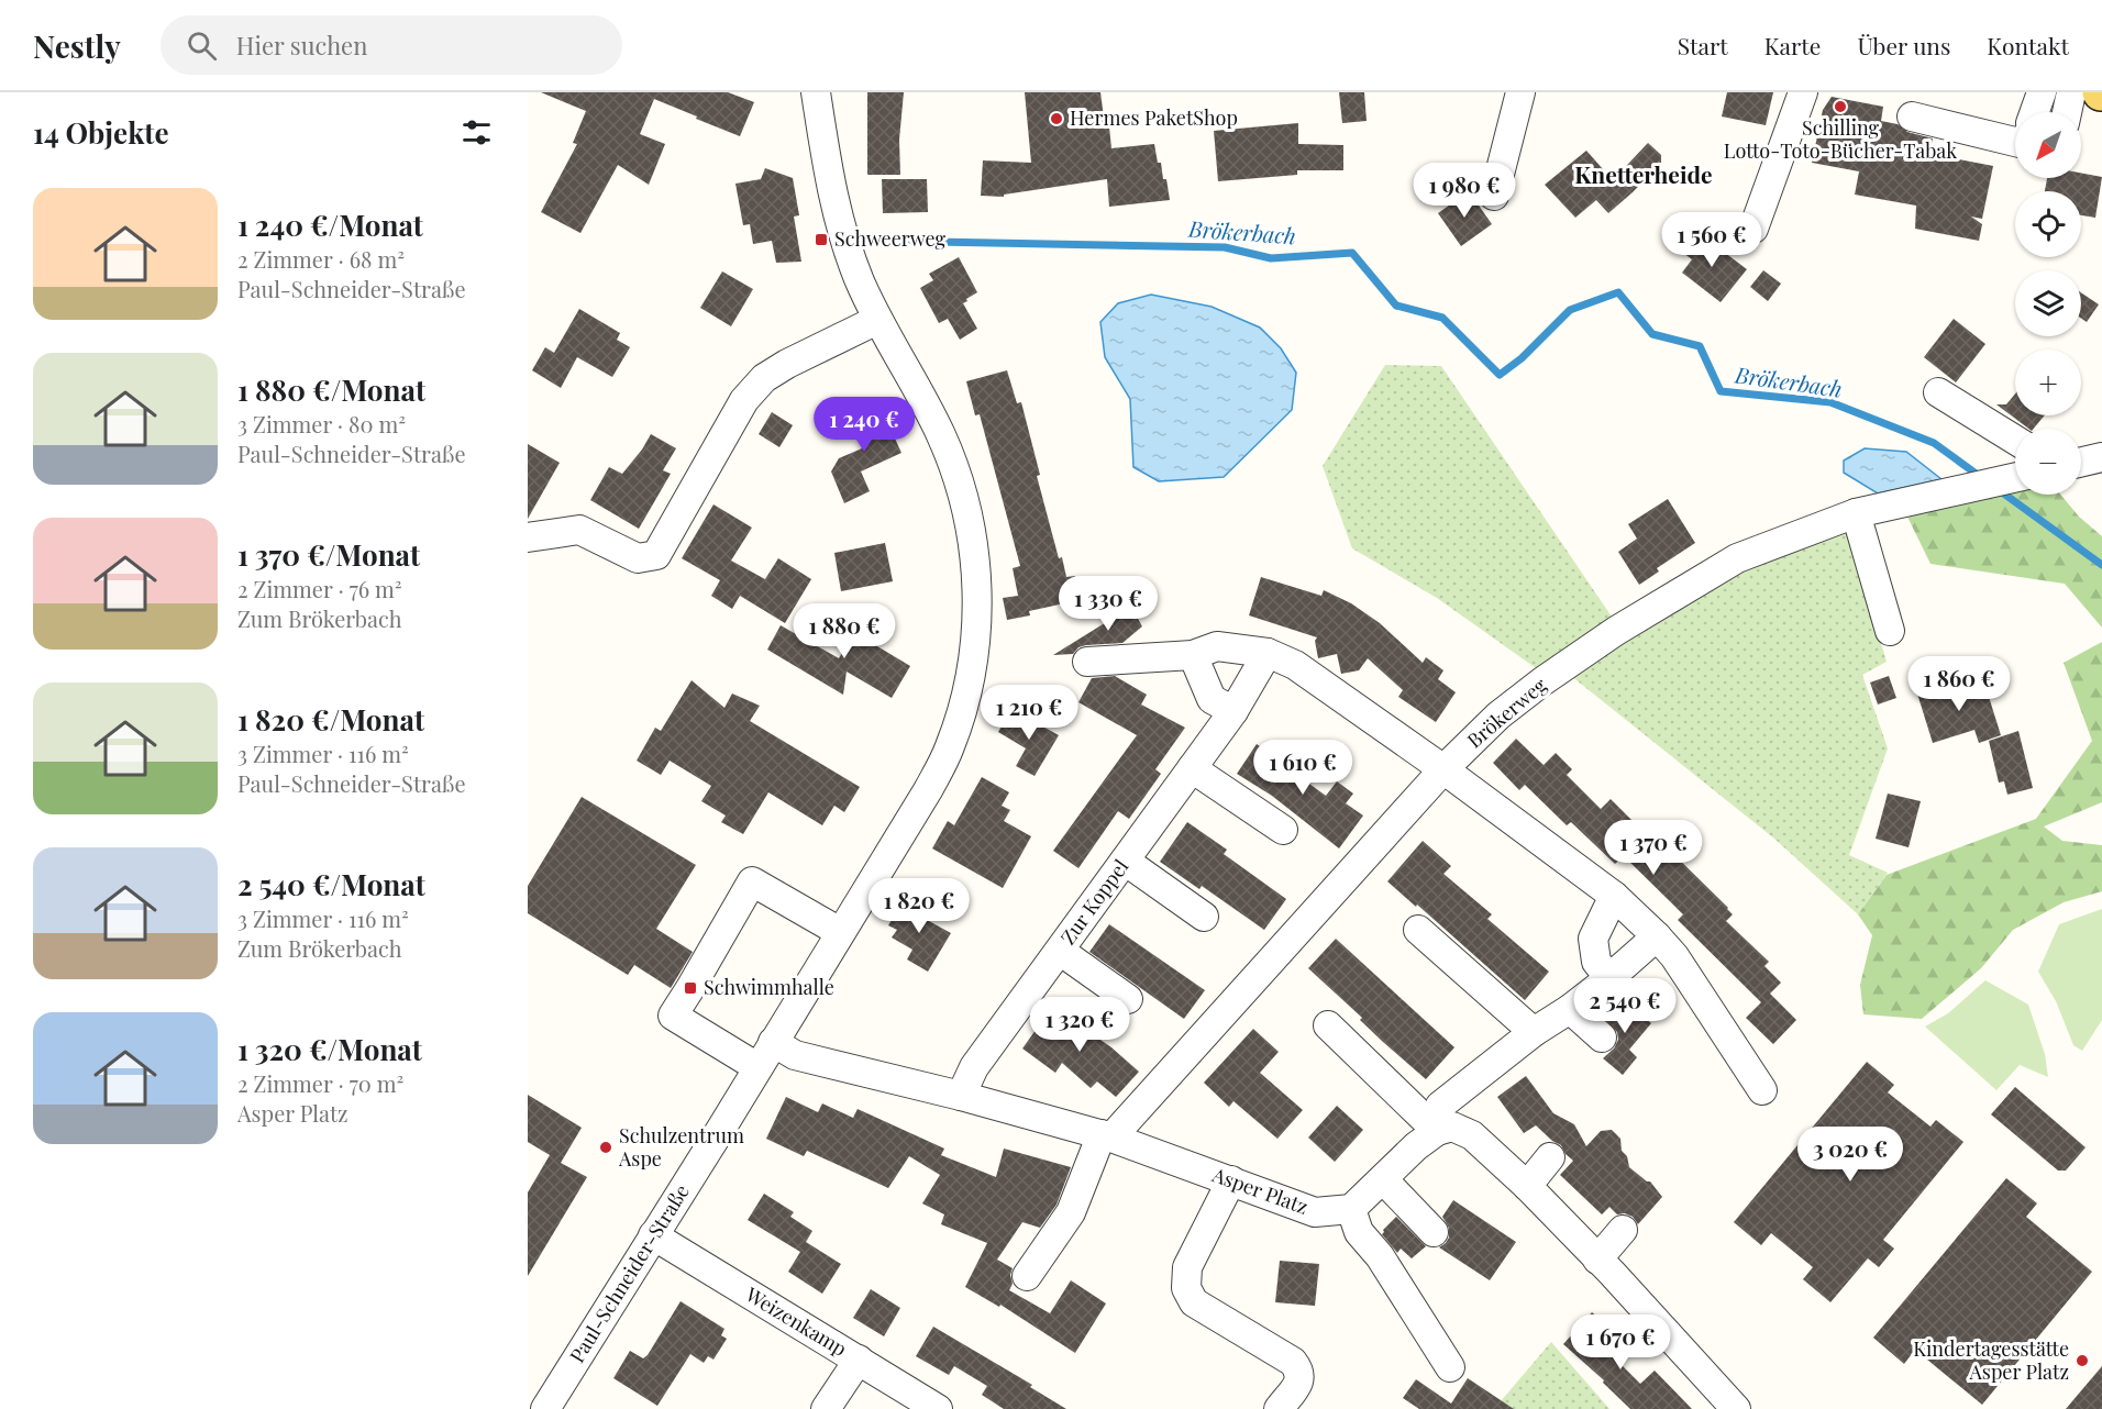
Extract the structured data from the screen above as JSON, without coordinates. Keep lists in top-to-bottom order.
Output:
{
  "streets": {
    "street": [
      "Brökerweg",
      "Zur Koppel",
      "Asper Platz",
      "Paul-Schneider-Straße",
      "Weizenkamp"
    ]
  },
  "crossings": [
    ["Brökerweg", "Asper Platz"],
    ["Zur Koppel", "Asper Platz"],
    ["Asper Platz", "Paul-Schneider-Straße"],
    ["Paul-Schneider-Straße", "Weizenkamp"]
  ],
  "districts": ["Knetterheide"],
  "water": ["Brökerbach"],
  "places": {
    "other": [
      "Schilling Lotto-Toto-Bücher-Tabak",
      "Hermes PaketShop",
      "Schulzentrum Aspe",
      "Kindertagesstätte Asper Platz"
    ],
    "transit": ["Schweerweg", "Schwimmhalle"]
  },
  "north": "bottom left",
  "page": {
    "header": "Nestly",
    "search": "Hier suchen",
    "nav": [
      "Start",
      "Karte",
      "Über uns",
      "Kontakt"
    ],
    "heading": "14 Objekte",
    "map_buttons": ["+", "−"],
    "price": [
      "1 980 €",
      "1 560 €",
      "1 240 €",
      "1 330 €",
      "1 880 €",
      "1 860 €",
      "1 210 €",
      "1 610 €",
      "1 370 €",
      "1 820 €",
      "2 540 €",
      "1 320 €",
      "3 020 €",
      "1 670 €"
    ],
    "list": [
      {
        "name": "1 240 €/Monat",
        "note": "2 Zimmer · 68 m² · Paul-Schneider-Straße"
      },
      {
        "name": "1 880 €/Monat",
        "note": "3 Zimmer · 80 m² · Paul-Schneider-Straße"
      },
      {
        "name": "1 370 €/Monat",
        "note": "2 Zimmer · 76 m² · Zum Brökerbach"
      },
      {
        "name": "1 820 €/Monat",
        "note": "3 Zimmer · 116 m² · Paul-Schneider-Straße"
      },
      {
        "name": "2 540 €/Monat",
        "note": "3 Zimmer · 116 m² · Zum Brökerbach"
      },
      {
        "name": "1 320 €/Monat",
        "note": "2 Zimmer · 70 m² · Asper Platz"
      }
    ]
  }
}
